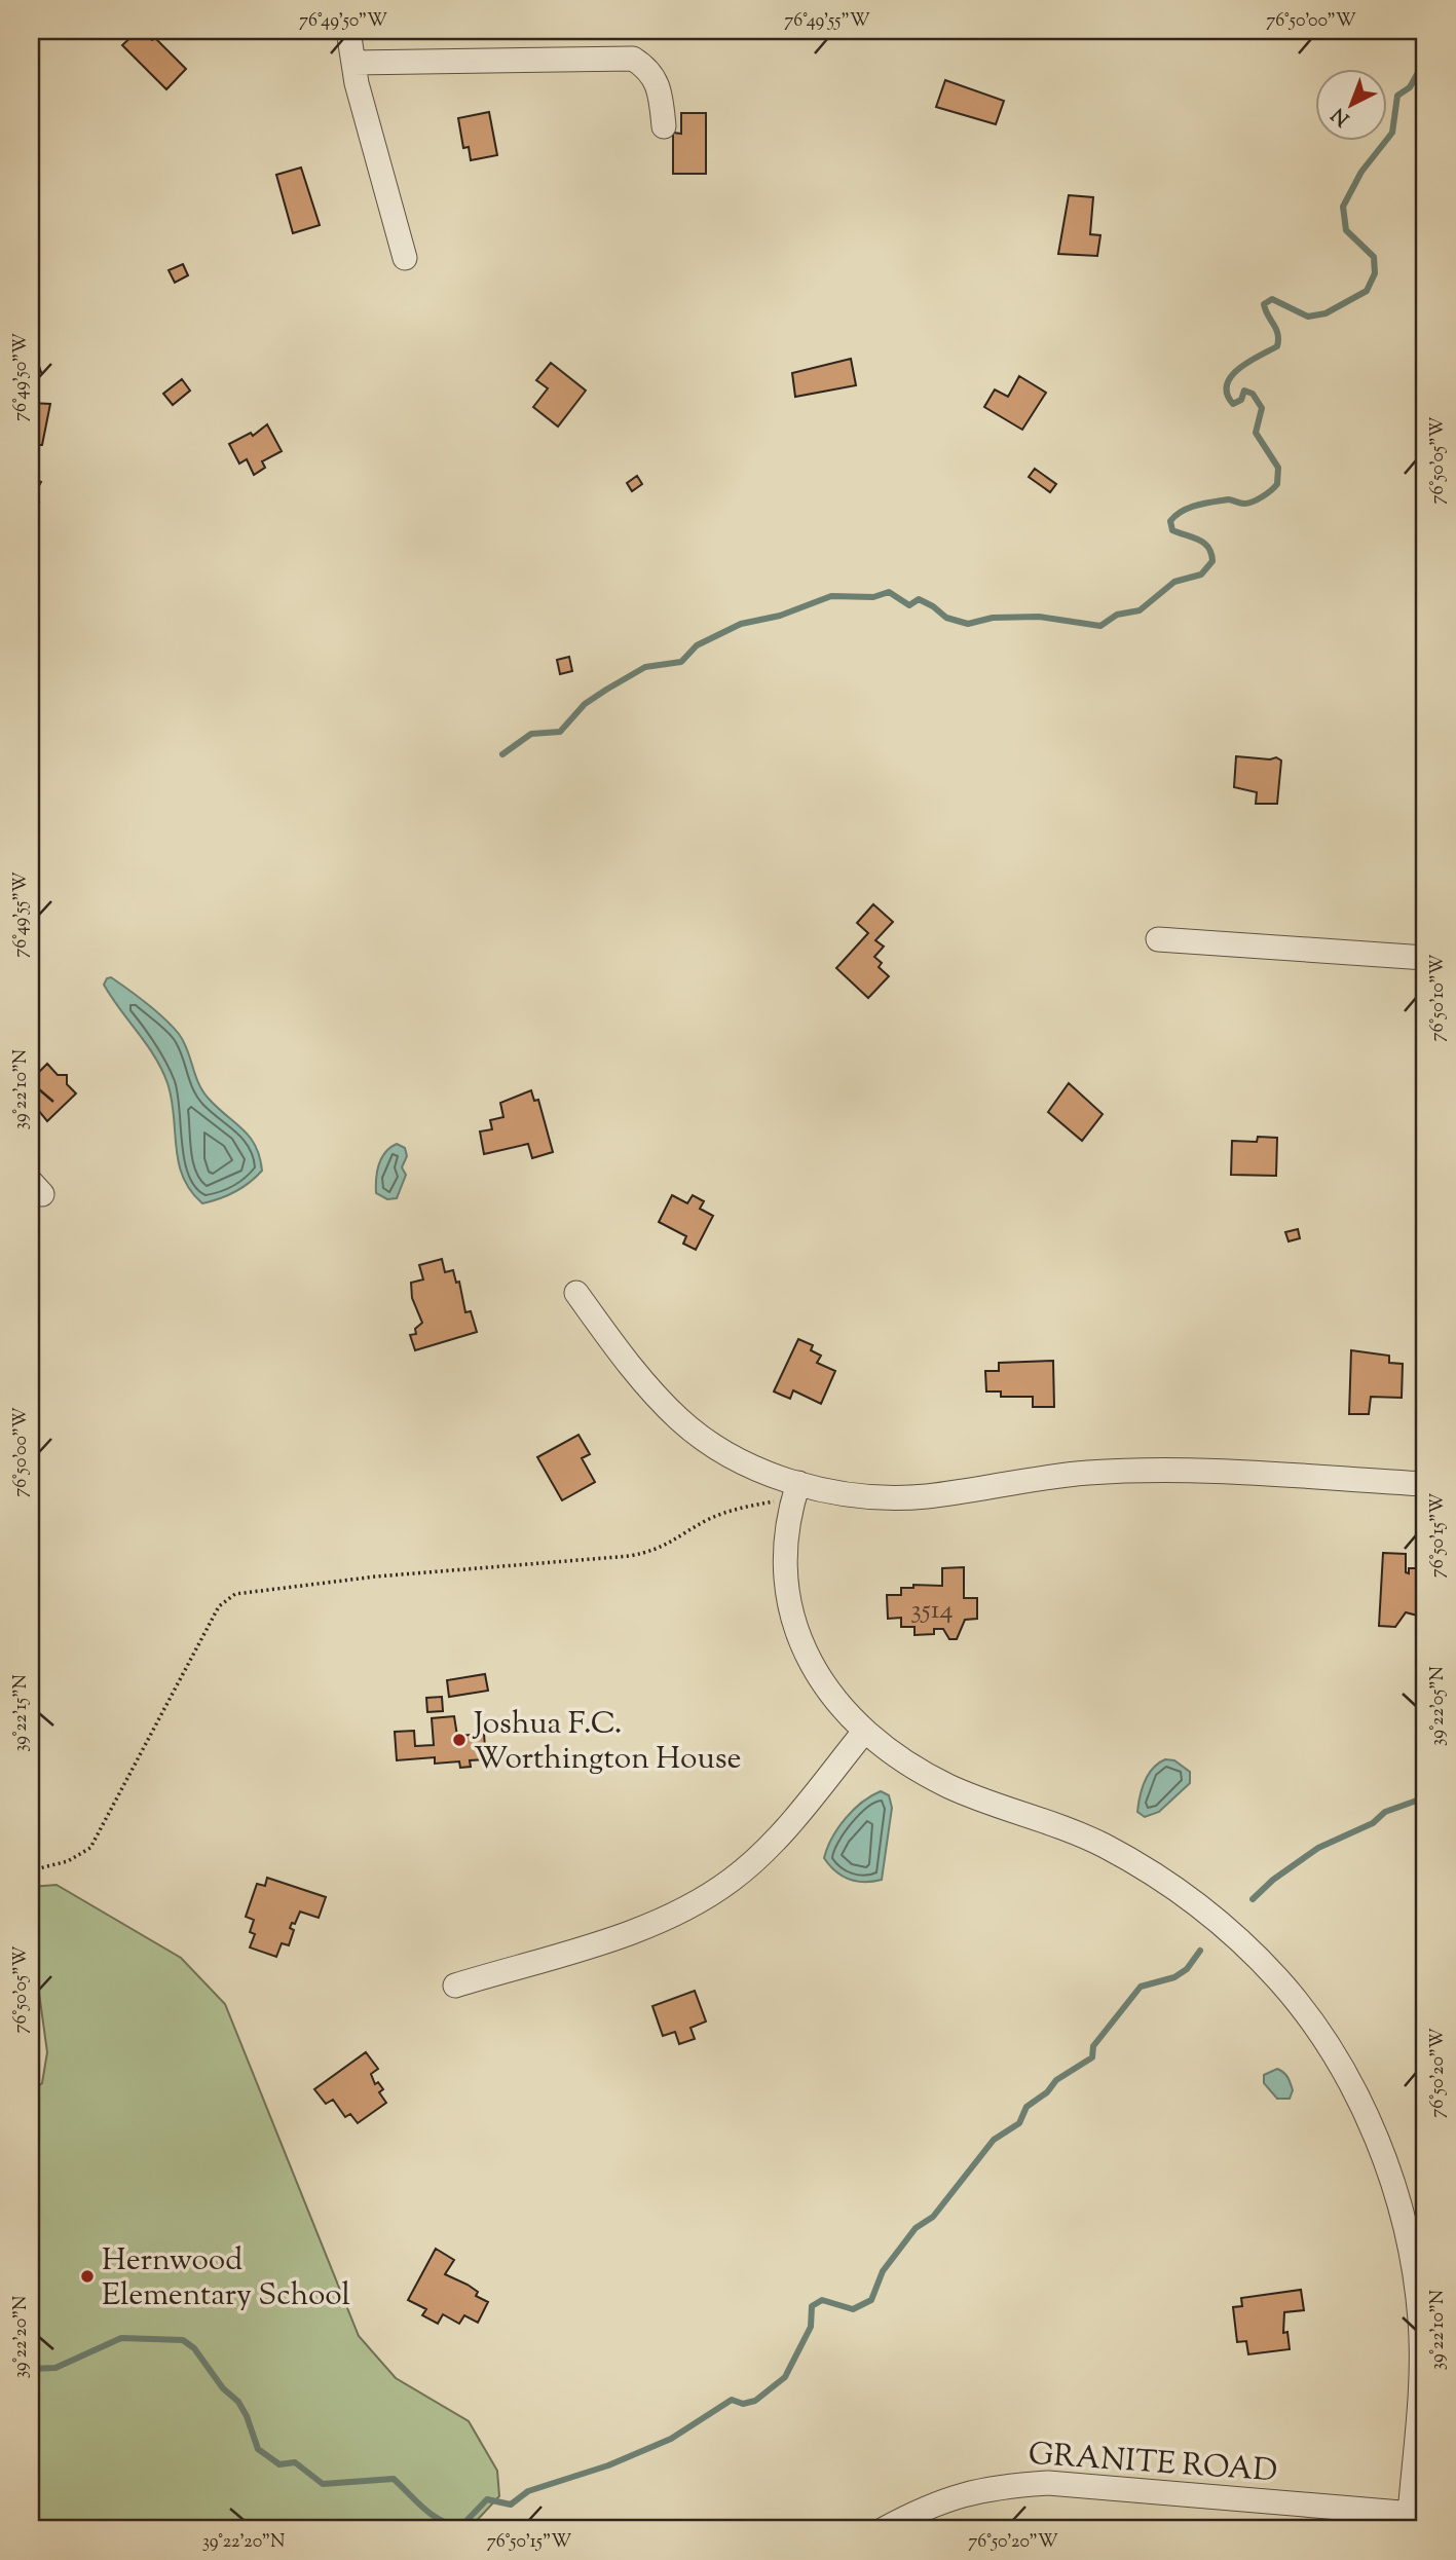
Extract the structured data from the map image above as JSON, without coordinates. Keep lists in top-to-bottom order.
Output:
{
  "streets": {
    "street": ["GRANITE ROAD"]
  },
  "places": ["Joshua F.C. Worthington House", "Hernwood Elementary School"],
  "house_numbers": ["3514"],
  "north": "bottom left",
  "coordinates": [
    "76°49'50\"W",
    "76°49'55\"W",
    "76°50'00\"W",
    "76°50'05\"W",
    "76°50'10\"W",
    "39°22'10\"N",
    "76°50'15\"W",
    "39°22'05\"N",
    "39°22'15\"N",
    "76°50'20\"W",
    "39°22'20\"N"
  ]
}
